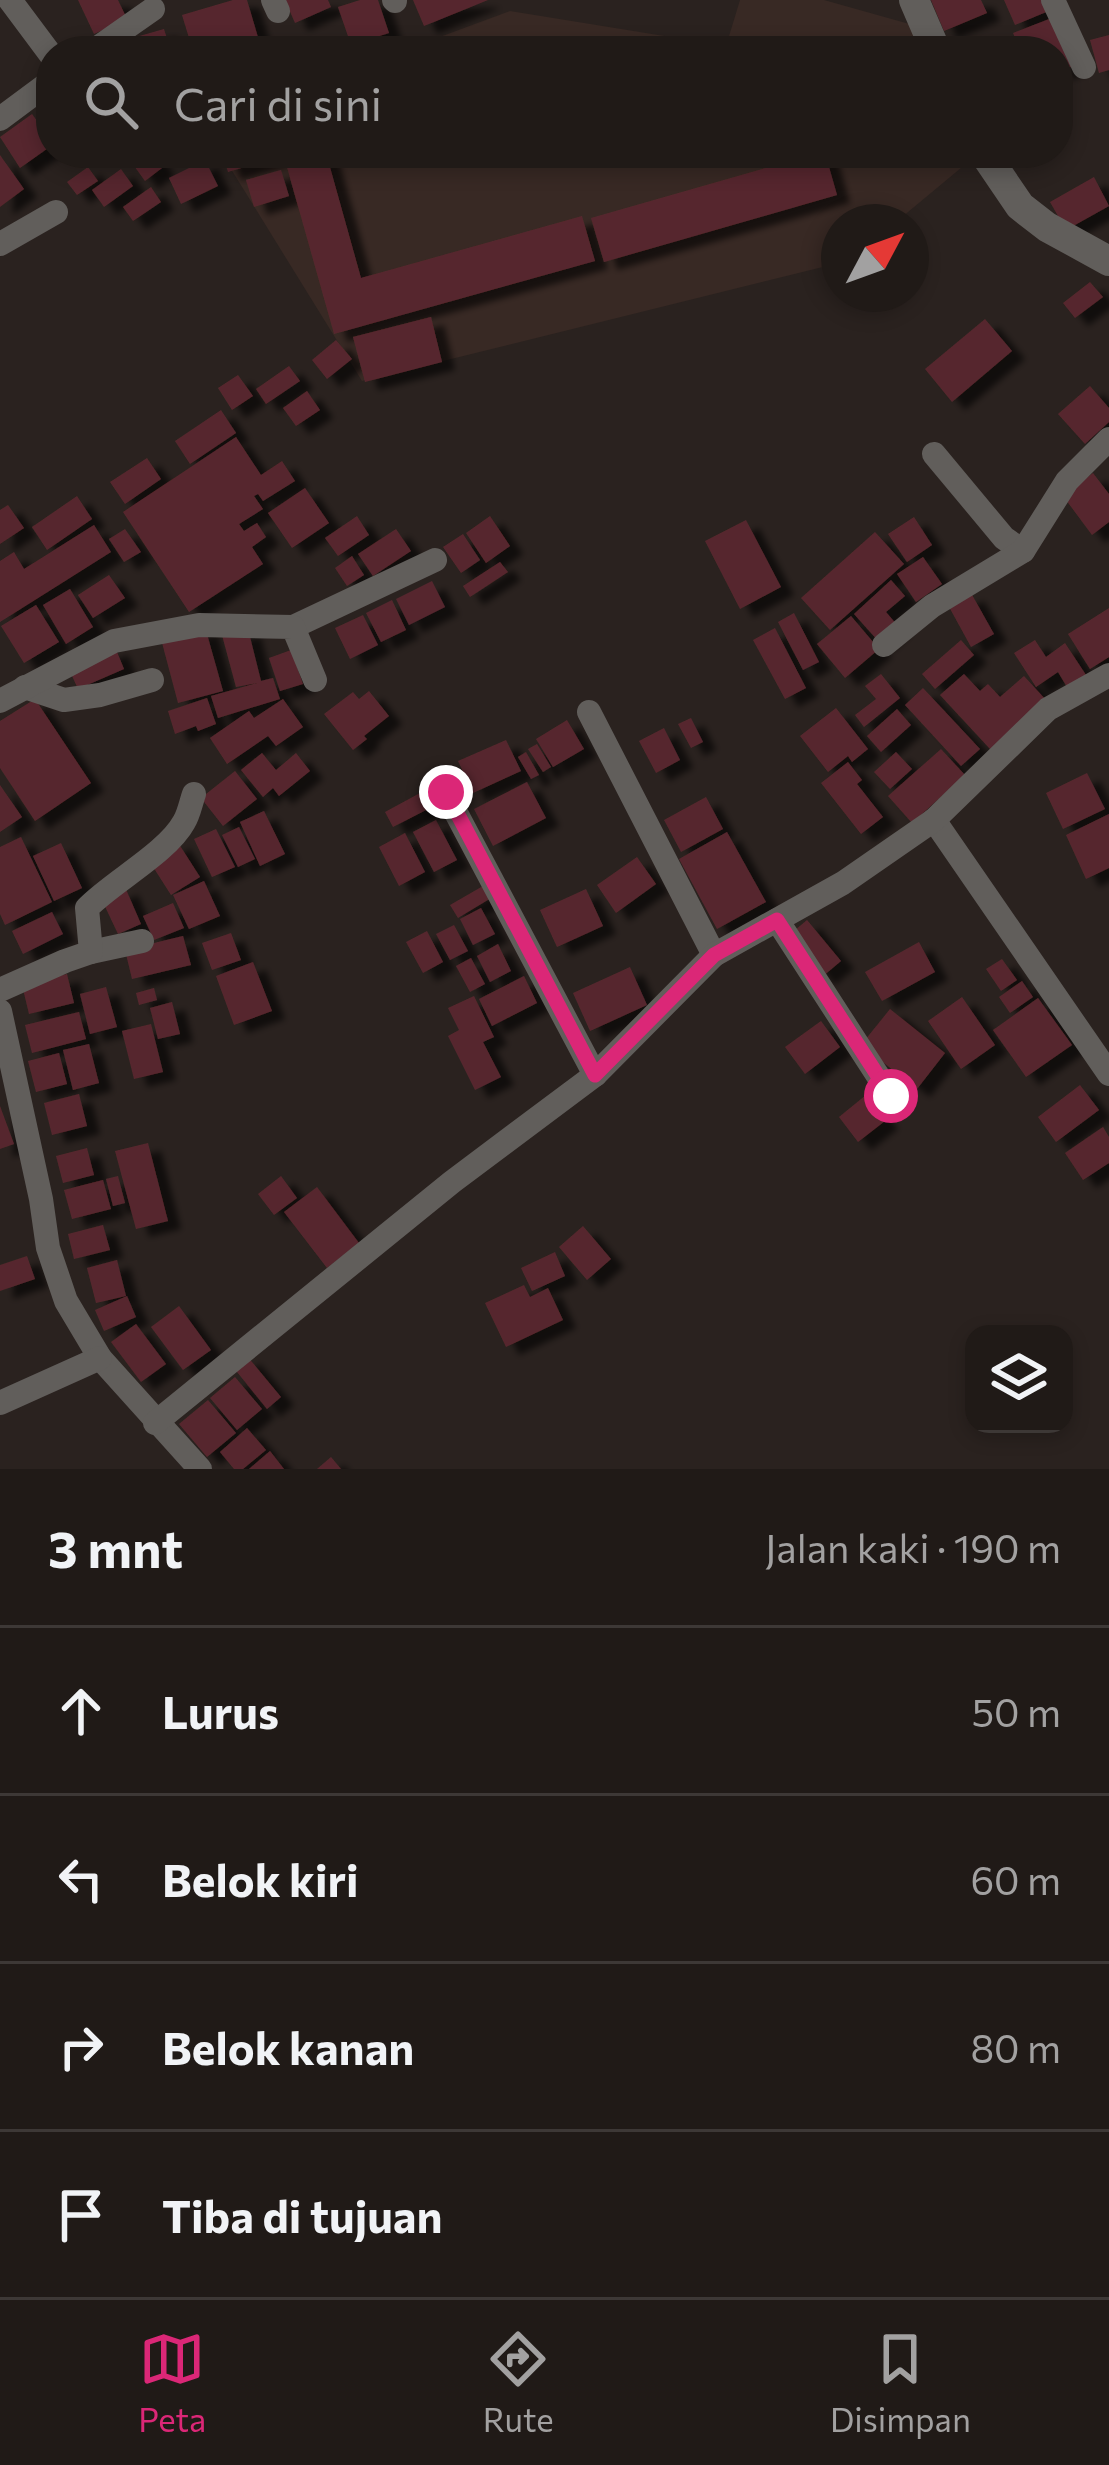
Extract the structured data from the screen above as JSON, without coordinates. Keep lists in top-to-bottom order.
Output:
{
  "north": "top right",
  "page": {
    "search": "Cari di sini",
    "heading": ["3 mnt", "Jalan kaki · 190 m"],
    "list": [
      ["Lurus", "50 m"],
      ["Belok kiri", "60 m"],
      ["Belok kanan", "80 m"],
      "Tiba di tujuan"
    ],
    "nav": ["Peta", "Rute", "Disimpan"]
  }
}
